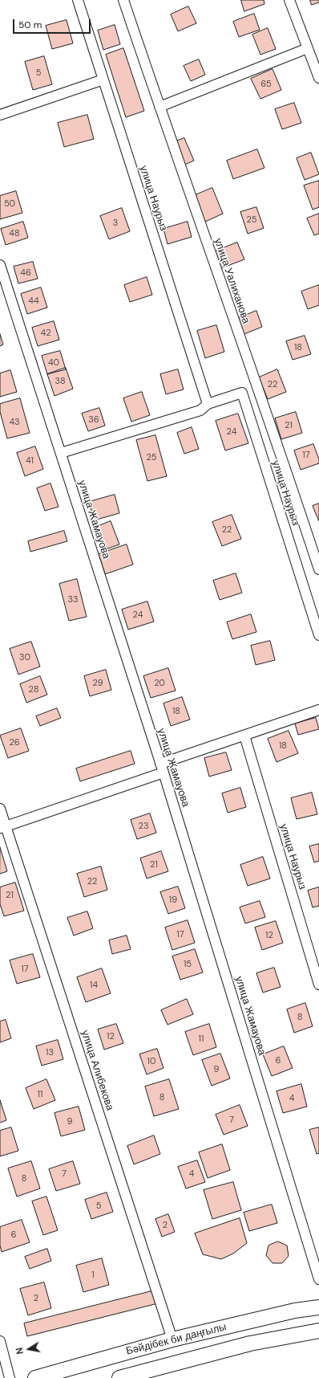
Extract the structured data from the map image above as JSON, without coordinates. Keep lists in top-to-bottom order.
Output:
{
  "streets": {
    "main road": ["Бәйдібек би даңғылы"],
    "street": [
      "улица Наурыз",
      "улица Уалиханова",
      "улица Жамауова",
      "улица Алибекова"
    ]
  },
  "crossings": [
    ["улица Наурыз", "улица Жамауова"],
    ["улица Алибекова", "Бәйдібек би даңғылы"]
  ],
  "house_numbers": [
    "5",
    "65",
    "50",
    "25",
    "3",
    "48",
    "46",
    "44",
    "42",
    "18",
    "40",
    "38",
    "22",
    "36",
    "43",
    "21",
    "24",
    "17",
    "25",
    "41",
    "22",
    "33",
    "24",
    "30",
    "29",
    "20",
    "28",
    "18",
    "26",
    "18",
    "23",
    "21",
    "22",
    "21",
    "19",
    "17",
    "12",
    "15",
    "17",
    "14",
    "8",
    "12",
    "11",
    "13",
    "6",
    "10",
    "9",
    "11",
    "8",
    "4",
    "7",
    "9",
    "7",
    "4",
    "8",
    "5",
    "2",
    "6",
    "1",
    "2"
  ],
  "scale_bar": "50 m",
  "north": "left"
}
